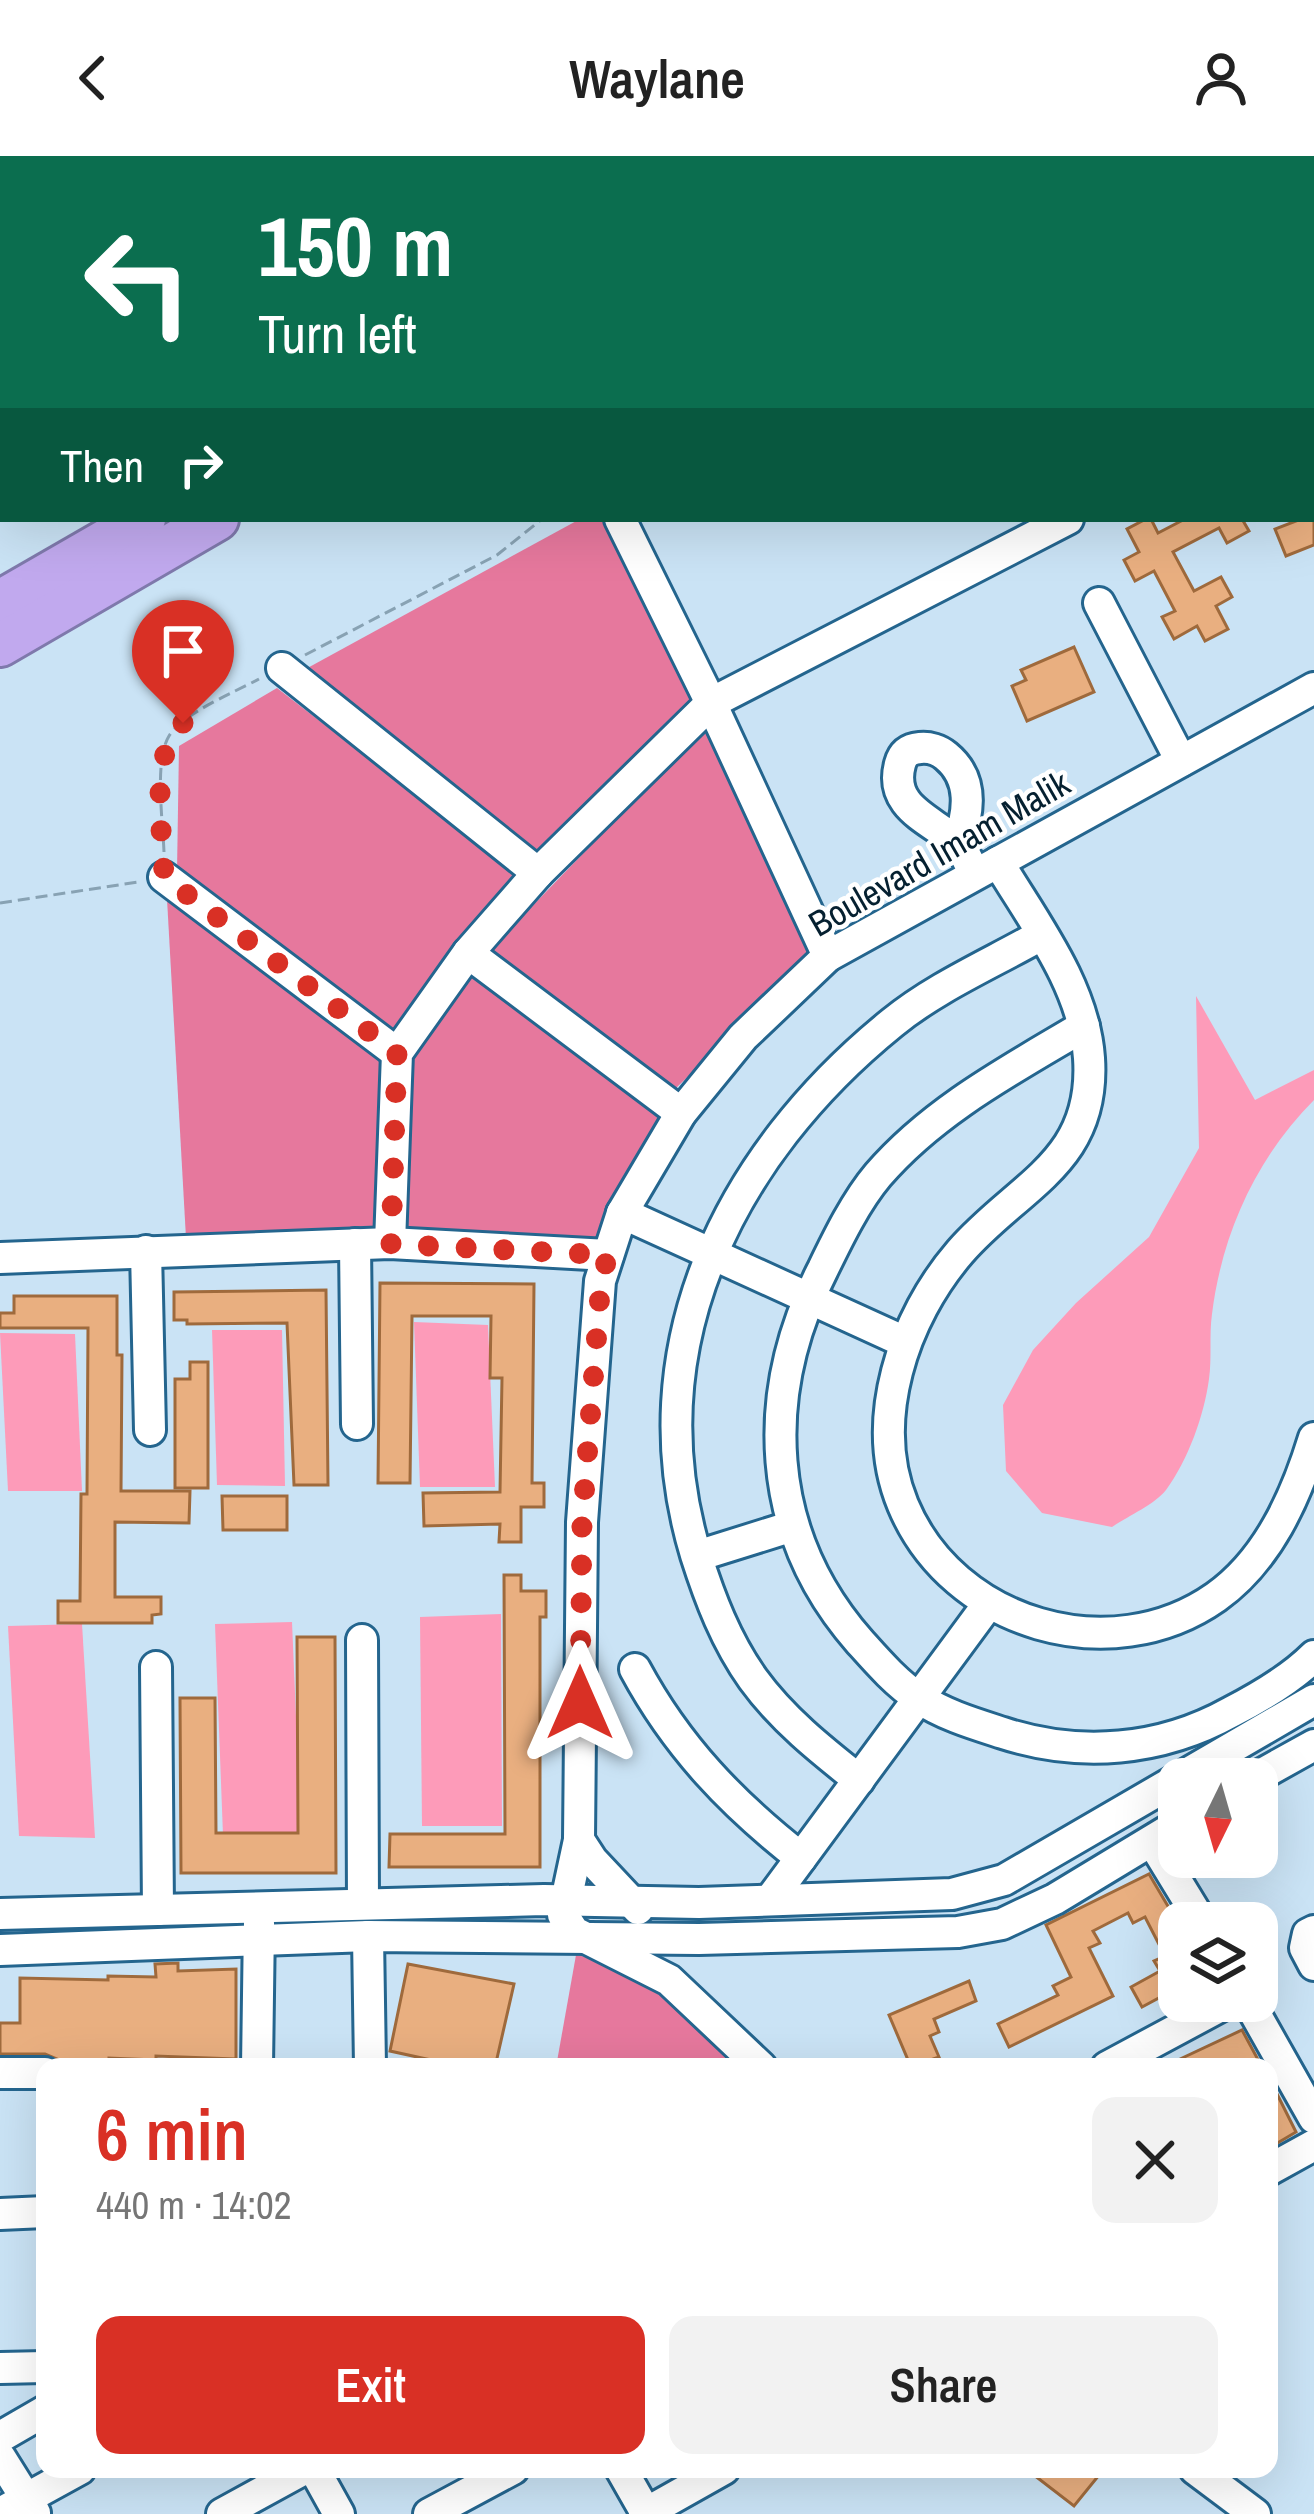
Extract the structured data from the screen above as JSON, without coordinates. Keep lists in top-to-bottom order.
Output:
{
  "streets": {
    "street": ["Boulevard Imam Malik"]
  },
  "north": "bottom",
  "page": {
    "header": "Waylane",
    "turn": ["150 m", "Turn left"],
    "then": "Then",
    "heading": ["6 min", "440 m · 14:02"],
    "buttons": ["Exit", "Share"]
  }
}
